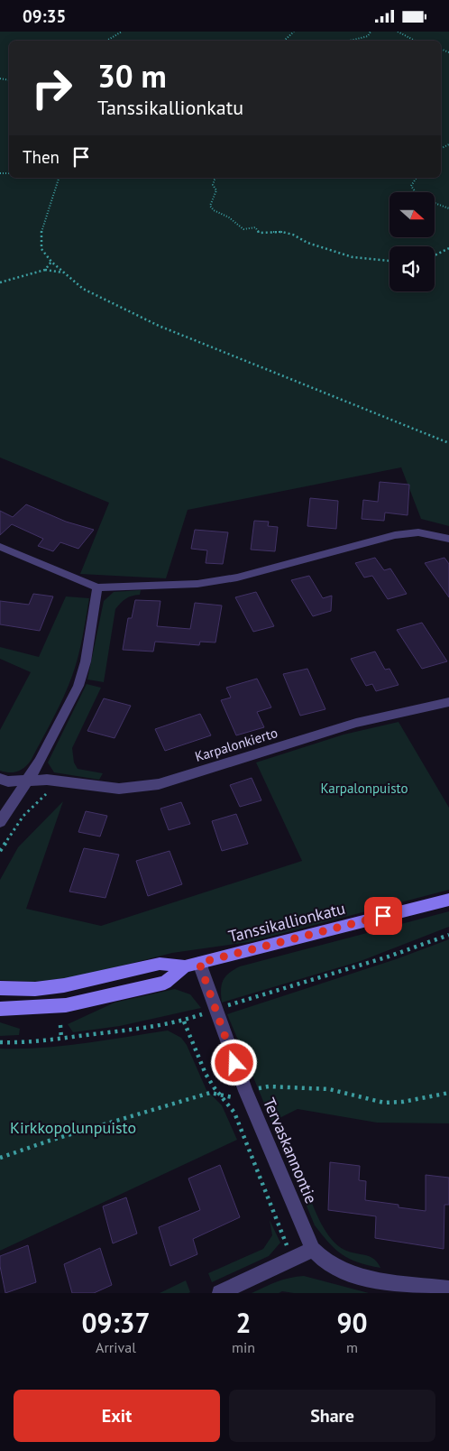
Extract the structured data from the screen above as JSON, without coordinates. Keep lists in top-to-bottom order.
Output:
{
  "streets": {
    "street": ["Karpalonkierto", "Tanssikallionkatu", "Tervaskannontie"]
  },
  "crossings": [
    ["Tanssikallionkatu", "Tervaskannontie"]
  ],
  "parks": ["Karpalonpuisto", "Kirkkopolunpuisto"],
  "north": "right",
  "page": {
    "status": "09:35",
    "turn": ["30 m", "Tanssikallionkatu"],
    "then": "Then",
    "eta": [
      "09:37",
      "Arrival",
      "2",
      "min",
      "90",
      "m"
    ],
    "buttons": ["Exit", "Share"]
  }
}
